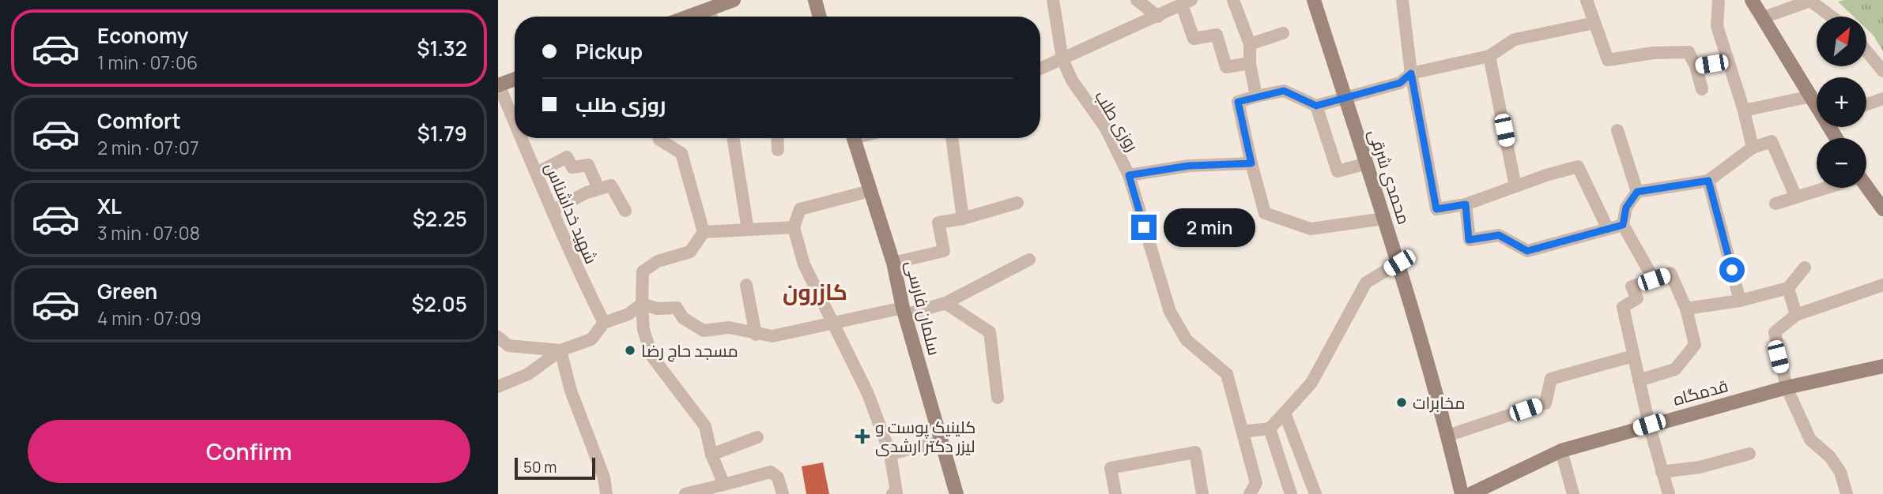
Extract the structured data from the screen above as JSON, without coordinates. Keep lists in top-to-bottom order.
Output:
{
  "streets": {
    "main road": ["محمدی شرقی", "سلمان فارسی", "قدمگاه"],
    "street": ["روزی طلب", "شهید خداشناس"]
  },
  "districts": ["کازرون"],
  "places": {
    "other": ["مسجد حاج رضا", "مخابرات"],
    "health": ["کلینیک پوست و لیزر دکتر ارشدی"]
  },
  "scale_bar": "50 m",
  "north": "top right",
  "page": {
    "list": [
      {
        "name": "Economy",
        "note": "1 min · 07:06",
        "value": "$1.32"
      },
      {
        "name": "Comfort",
        "note": "2 min · 07:07",
        "value": "$1.79"
      },
      {
        "name": "XL",
        "note": "3 min · 07:08",
        "value": "$2.25"
      },
      {
        "name": "Green",
        "note": "4 min · 07:09",
        "value": "$2.05"
      }
    ],
    "map_buttons": ["+", "−"],
    "banner": ["Pickup", "روزی طلب"],
    "bubble": "2 min",
    "buttons": "Confirm",
    "scale": "50 m"
  }
}
